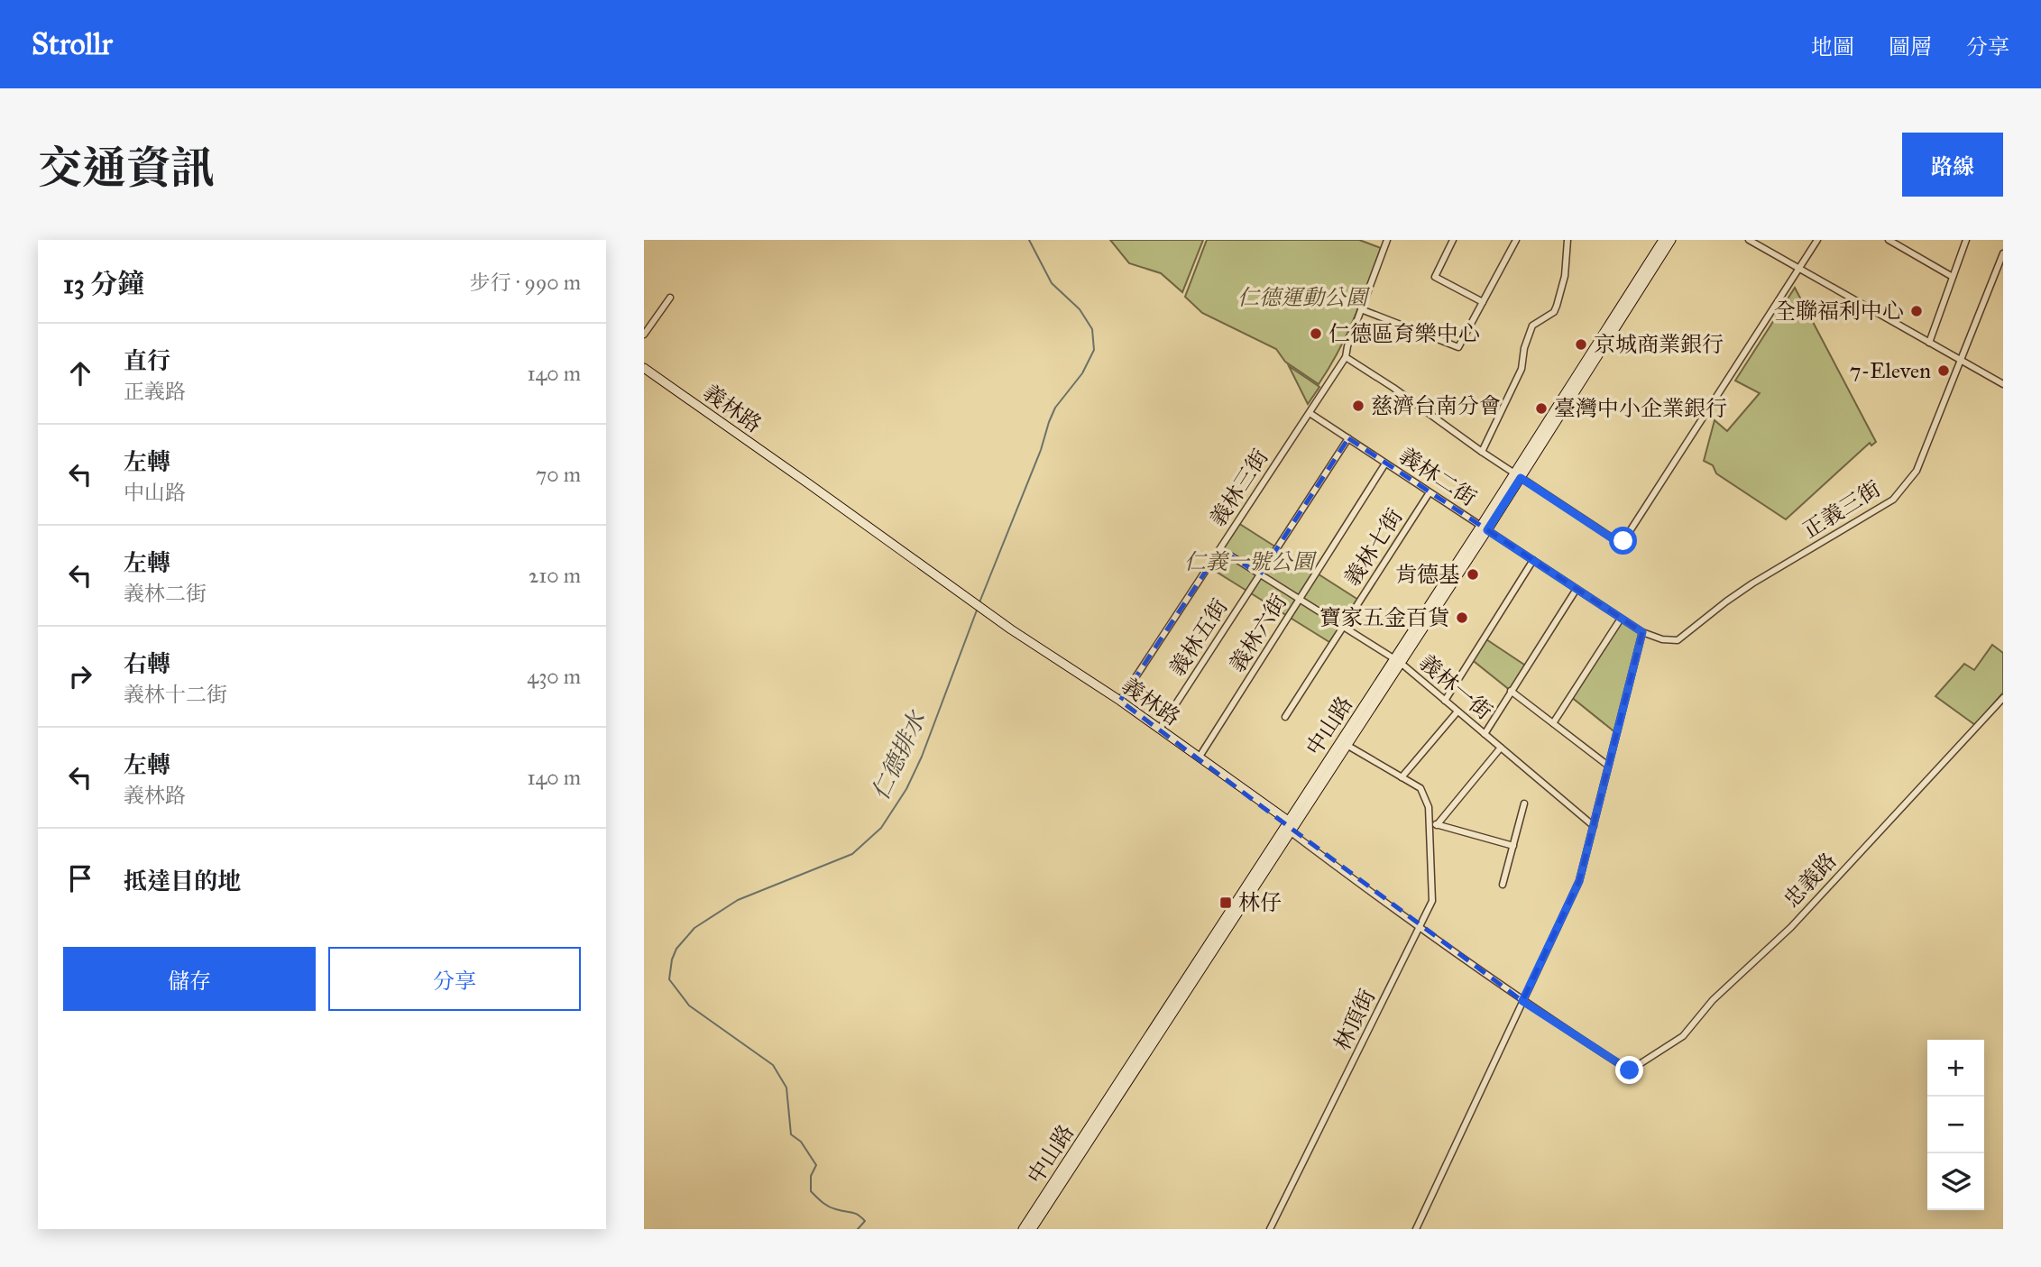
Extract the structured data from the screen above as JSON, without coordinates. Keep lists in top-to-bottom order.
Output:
{
  "streets": {
    "main road": ["義林路", "中山路"],
    "street": [
      "義林二街",
      "義林三街",
      "正義三街",
      "義林七街",
      "義林六街",
      "義林五街",
      "義林一街",
      "忠義路",
      "林頂街"
    ]
  },
  "crossings": [
    ["義林路", "義林三街"],
    ["義林路", "義林六街"],
    ["義林路", "義林五街"],
    ["義林路", "中山路"],
    ["義林二街", "義林三街"],
    ["義林二街", "正義三街"],
    ["義林二街", "義林七街"],
    ["義林二街", "義林六街"],
    ["義林二街", "義林五街"],
    ["義林二街", "中山路"],
    ["義林三街", "義林一街"],
    ["義林七街", "義林一街"],
    ["義林六街", "義林一街"],
    ["義林五街", "義林一街"],
    ["義林一街", "中山路"],
    ["中山路", "林頂街"]
  ],
  "water": ["仁德排水"],
  "parks": ["仁德運動公園", "仁義一號公園"],
  "places": {
    "other": [
      "全聯福利中心",
      "仁德區育樂中心",
      "京城商業銀行",
      "7-Eleven",
      "慈濟台南分會",
      "臺灣中小企業銀行",
      "肯德基",
      "寶家五金百貨"
    ],
    "transit": ["林仔"]
  },
  "page": {
    "header": "Strollr",
    "nav": ["地圖", "圖層", "分享"],
    "title": "交通資訊",
    "buttons": [
      "路線",
      ["儲存", "分享"]
    ],
    "heading": ["13 分鐘", "步行 · 990 m"],
    "list": [
      ["直行", "正義路", "140 m"],
      ["左轉", "中山路", "70 m"],
      ["左轉", "義林二街", "210 m"],
      ["右轉", "義林十二街", "430 m"],
      ["左轉", "義林路", "140 m"],
      "抵達目的地"
    ],
    "map_buttons": ["+", "−"]
  }
}
